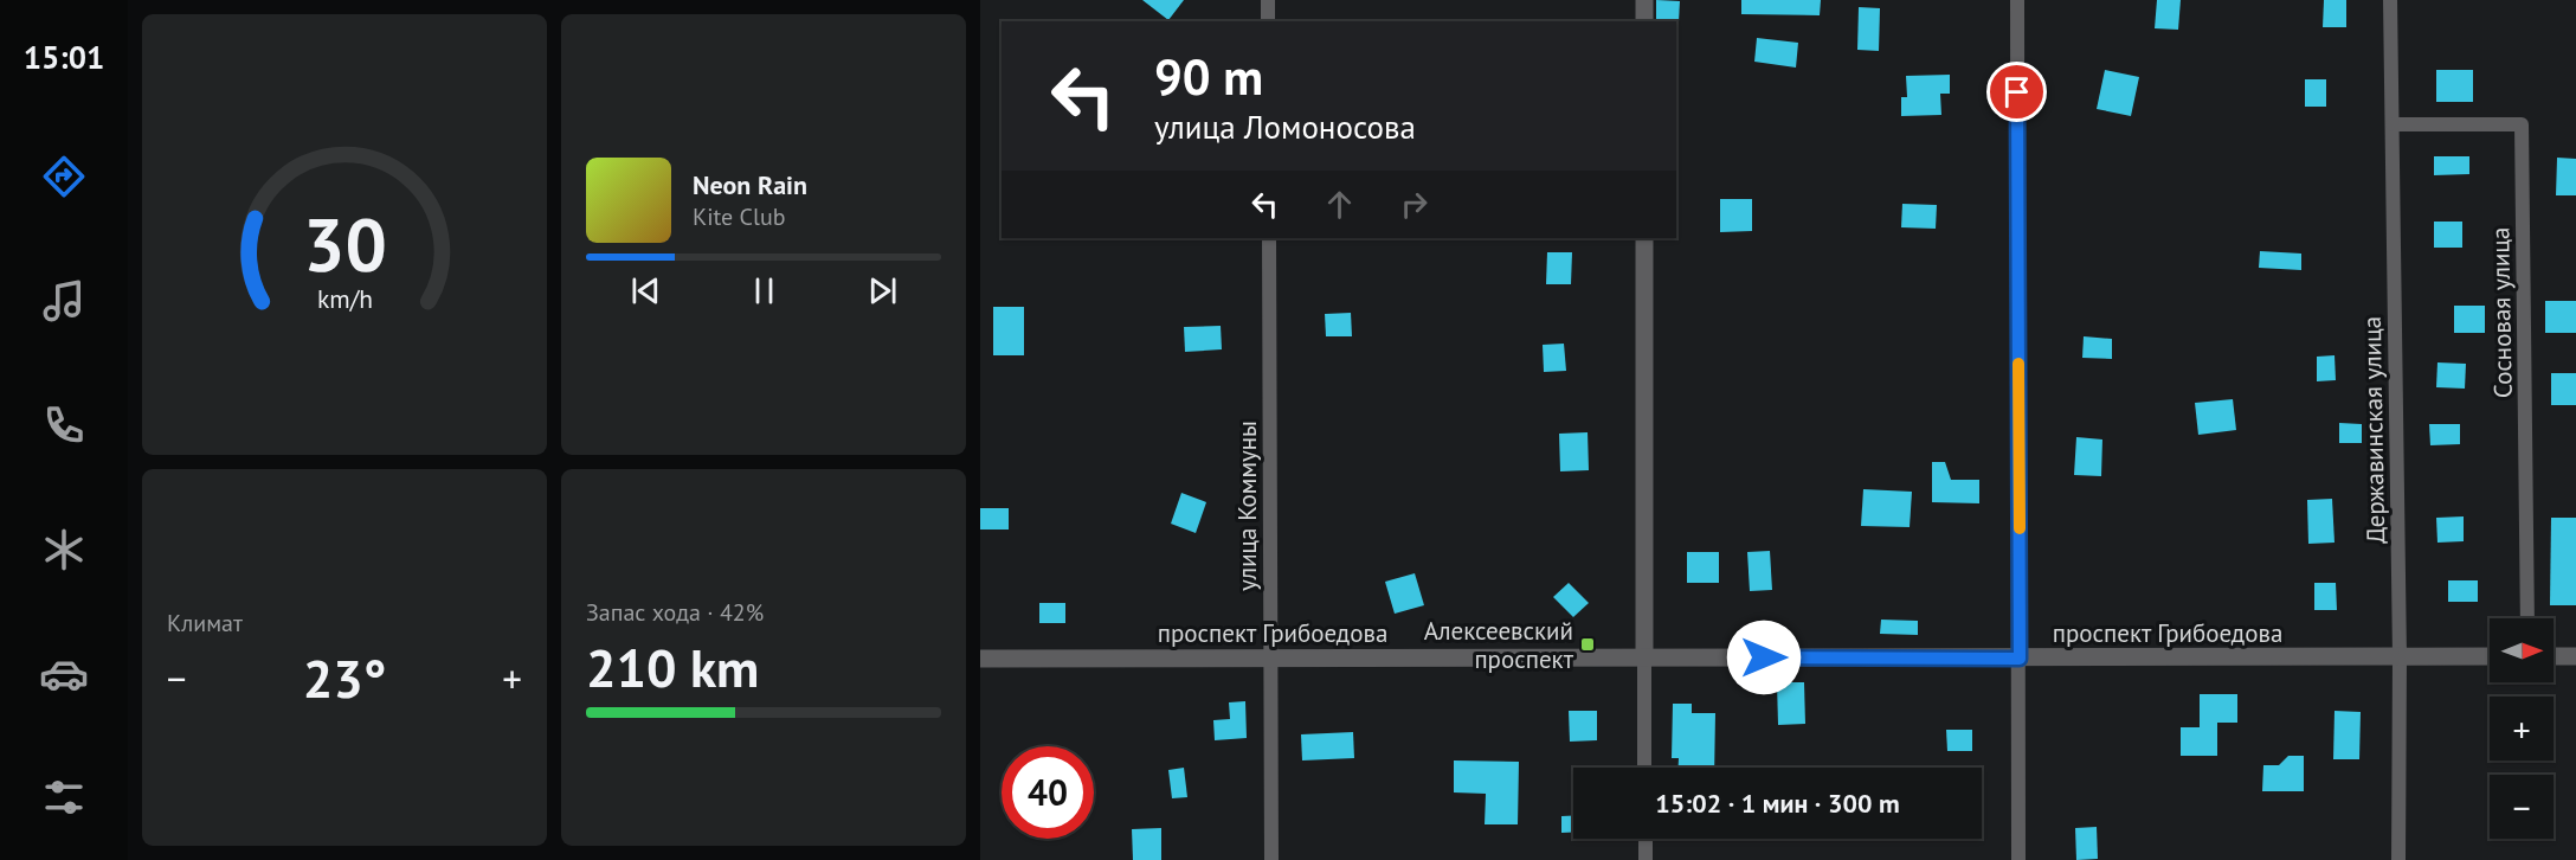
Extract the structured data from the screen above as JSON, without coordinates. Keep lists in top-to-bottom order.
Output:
{
  "streets": {
    "street": [
      "Сосновая улица",
      "Державинская улица",
      "улица Коммуны",
      "проспект Грибоедова"
    ]
  },
  "crossings": [
    ["Сосновая улица", "Державинская улица"],
    ["Державинская улица", "проспект Грибоедова"],
    ["улица Коммуны", "проспект Грибоедова"]
  ],
  "places": {
    "transit": ["Алексеевский проспект"]
  },
  "north": "right",
  "page": {
    "tabs": "15:01",
    "turn": ["90 m", "улица Ломоносова"],
    "song": ["Neon Rain", "Kite Club"],
    "tile": [
      "Климат",
      ["Запас хода · 42%", "210 km"]
    ],
    "map_buttons": ["+", "−"],
    "heat": ["−", "23°", "+"],
    "limit": "40",
    "trip": "15:02 · 1 мин · 300 m",
    "gauge": ["30", "km/h"]
  }
}
